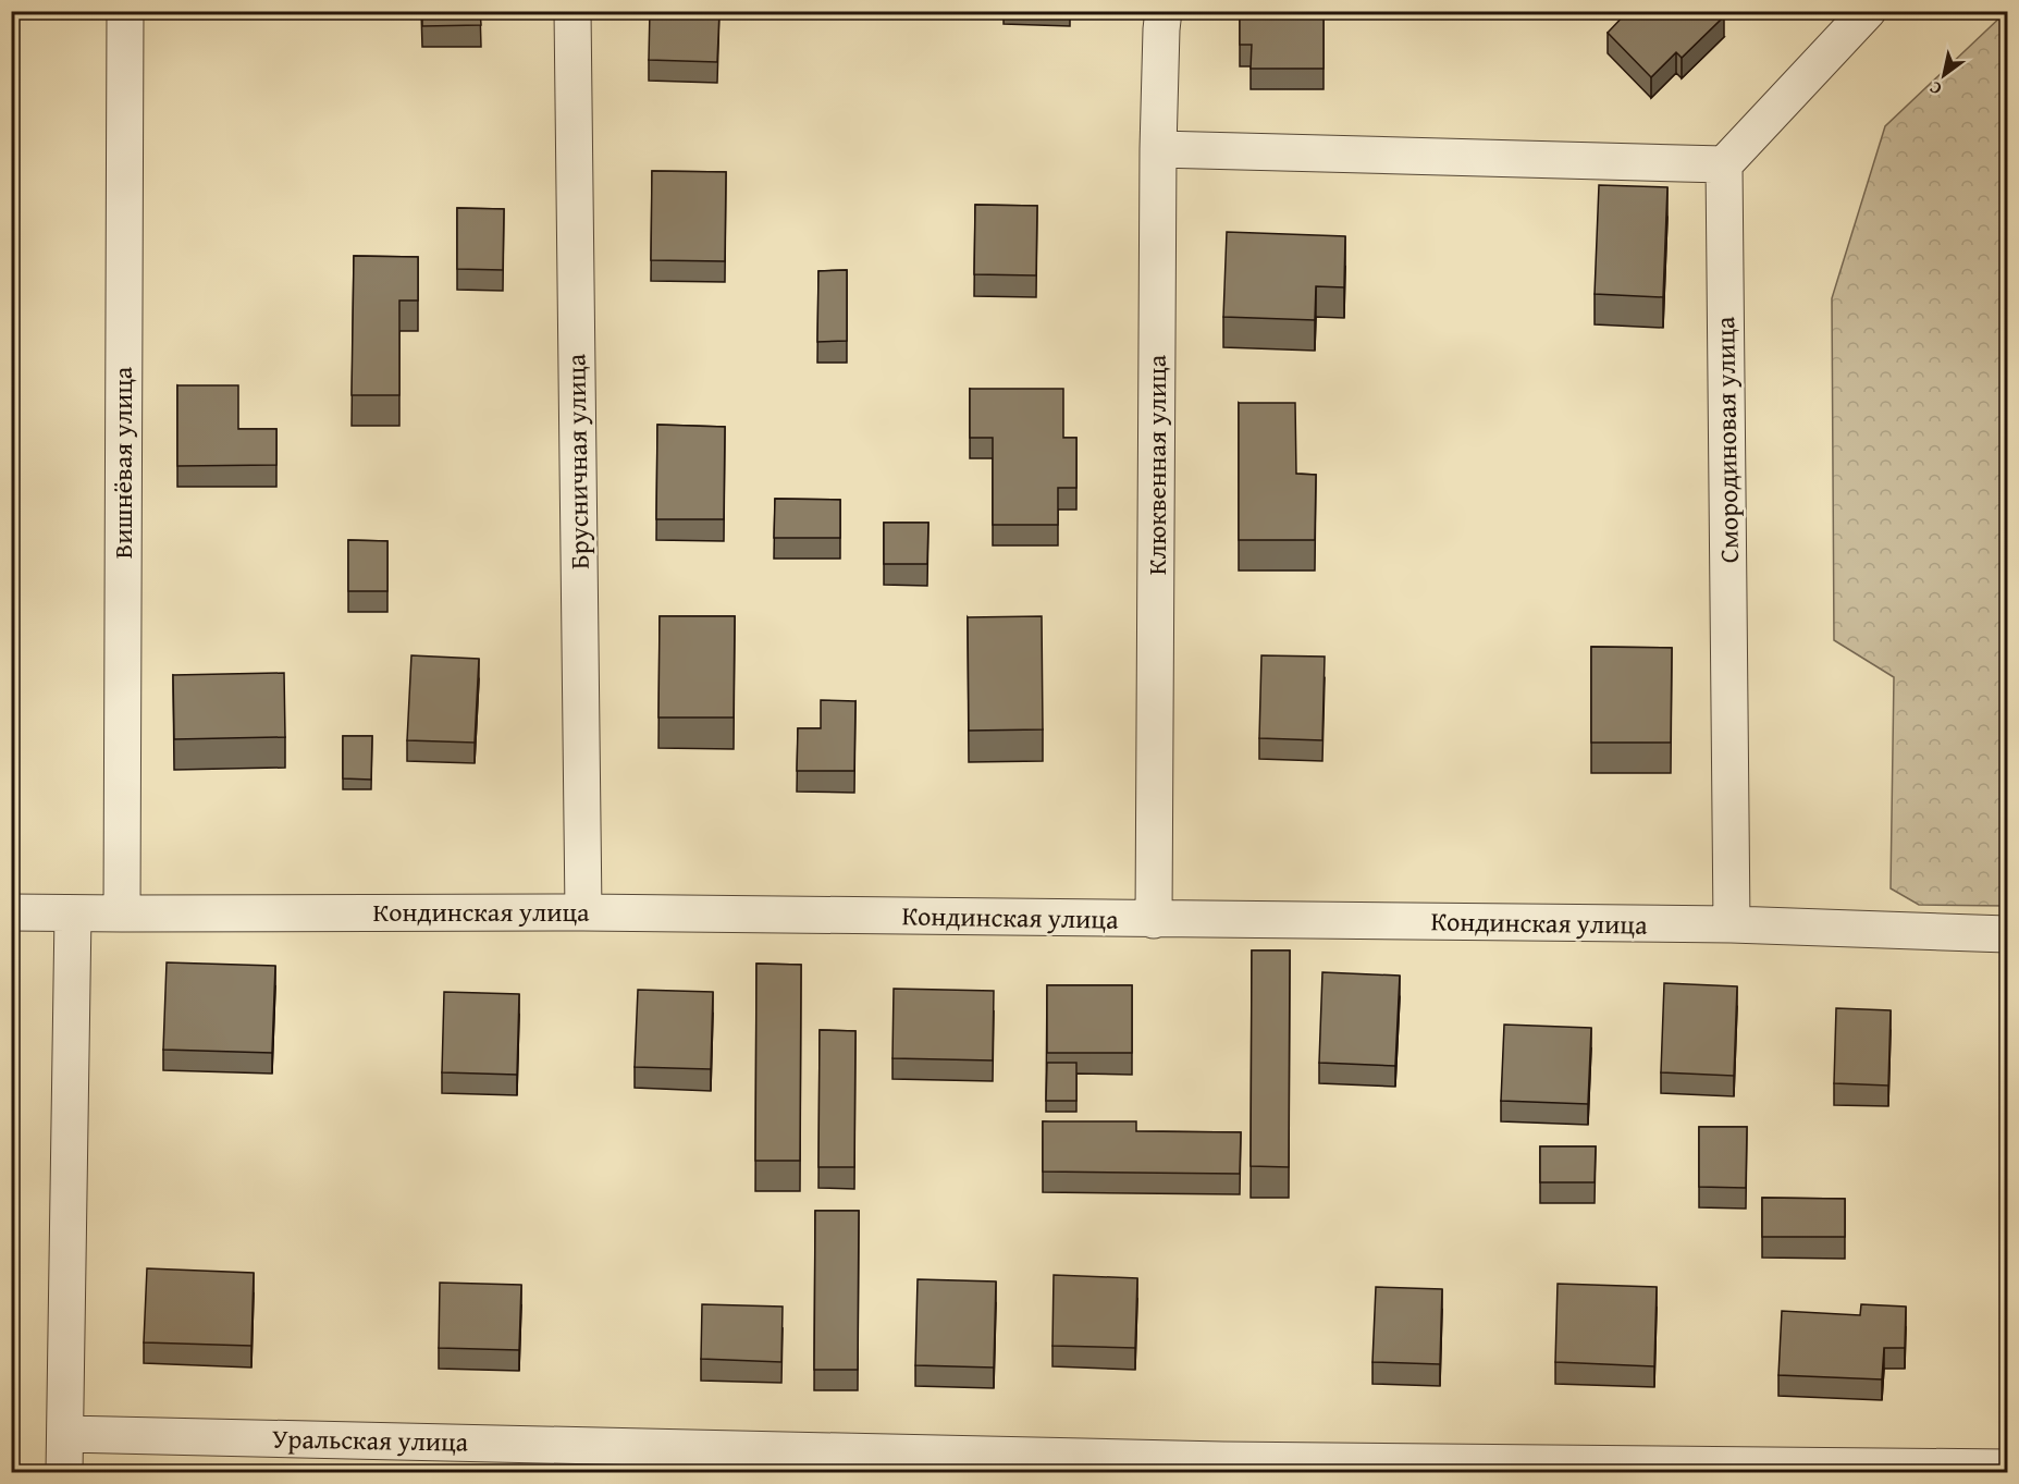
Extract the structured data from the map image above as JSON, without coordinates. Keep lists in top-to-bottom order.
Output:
{
  "streets": {
    "street": [
      "Смородиновая улица",
      "Брусничная улица",
      "Вишнёвая улица",
      "Клюквенная улица",
      "Кондинская улица",
      "Уральская улица"
    ]
  },
  "crossings": [
    ["Смородиновая улица", "Кондинская улица"],
    ["Брусничная улица", "Кондинская улица"],
    ["Вишнёвая улица", "Кондинская улица"],
    ["Клюквенная улица", "Кондинская улица"]
  ],
  "north": "bottom left"
}
